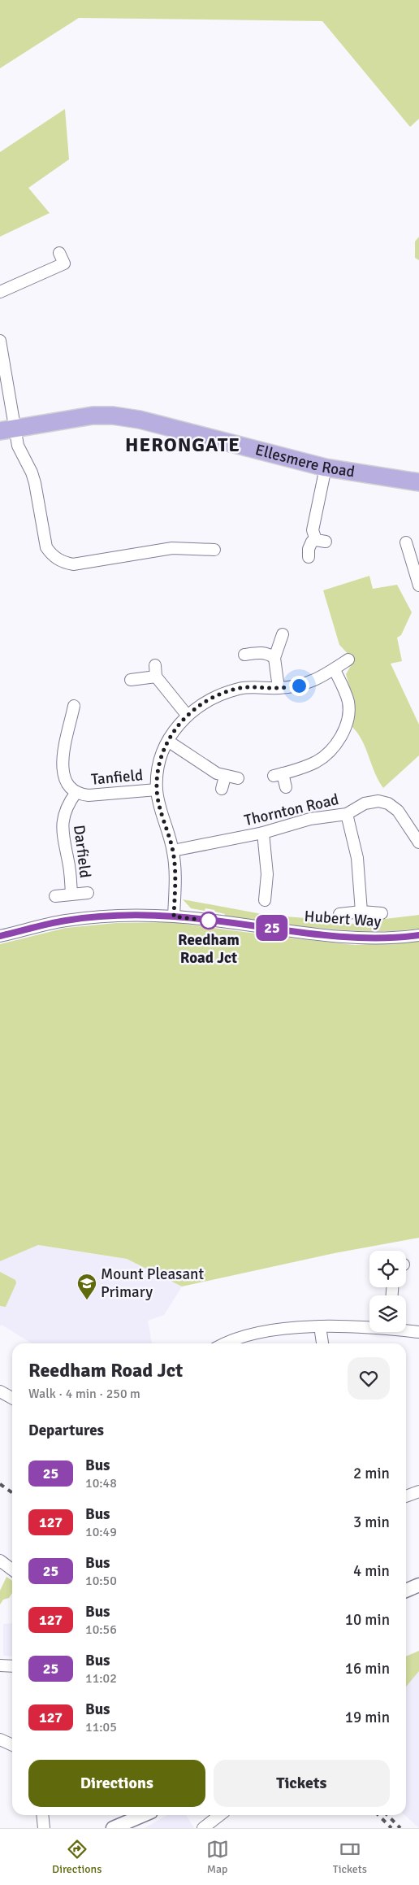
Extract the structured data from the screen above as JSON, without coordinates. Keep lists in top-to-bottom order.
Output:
{
  "streets": {
    "main road": ["Ellesmere Road"],
    "street": [
      "Tanfield",
      "Thornton Road",
      "Darfield",
      "Hubert Way"
    ]
  },
  "crossings": [
    ["Tanfield", "Darfield"]
  ],
  "districts": ["HERONGATE"],
  "places": {
    "other": ["Reedham Road Jct"],
    "school or university": ["Mount Pleasant Primary"]
  },
  "lines": ["bus line 25"],
  "page": {
    "on_map": "25",
    "heading": [
      ["Reedham Road Jct", "Walk · 4 min · 250 m"],
      "Departures"
    ],
    "list": [
      {
        "mark": "25",
        "name": "Bus",
        "note": "10:48",
        "value": "2 min"
      },
      {
        "mark": "127",
        "name": "Bus",
        "note": "10:49",
        "value": "3 min"
      },
      {
        "mark": "25",
        "name": "Bus",
        "note": "10:50",
        "value": "4 min"
      },
      {
        "mark": "127",
        "name": "Bus",
        "note": "10:56",
        "value": "10 min"
      },
      {
        "mark": "25",
        "name": "Bus",
        "note": "11:02",
        "value": "16 min"
      },
      {
        "mark": "127",
        "name": "Bus",
        "note": "11:05",
        "value": "19 min"
      }
    ],
    "buttons": ["Directions", "Tickets"],
    "tabs": ["Directions", "Map", "Tickets"]
  }
}
